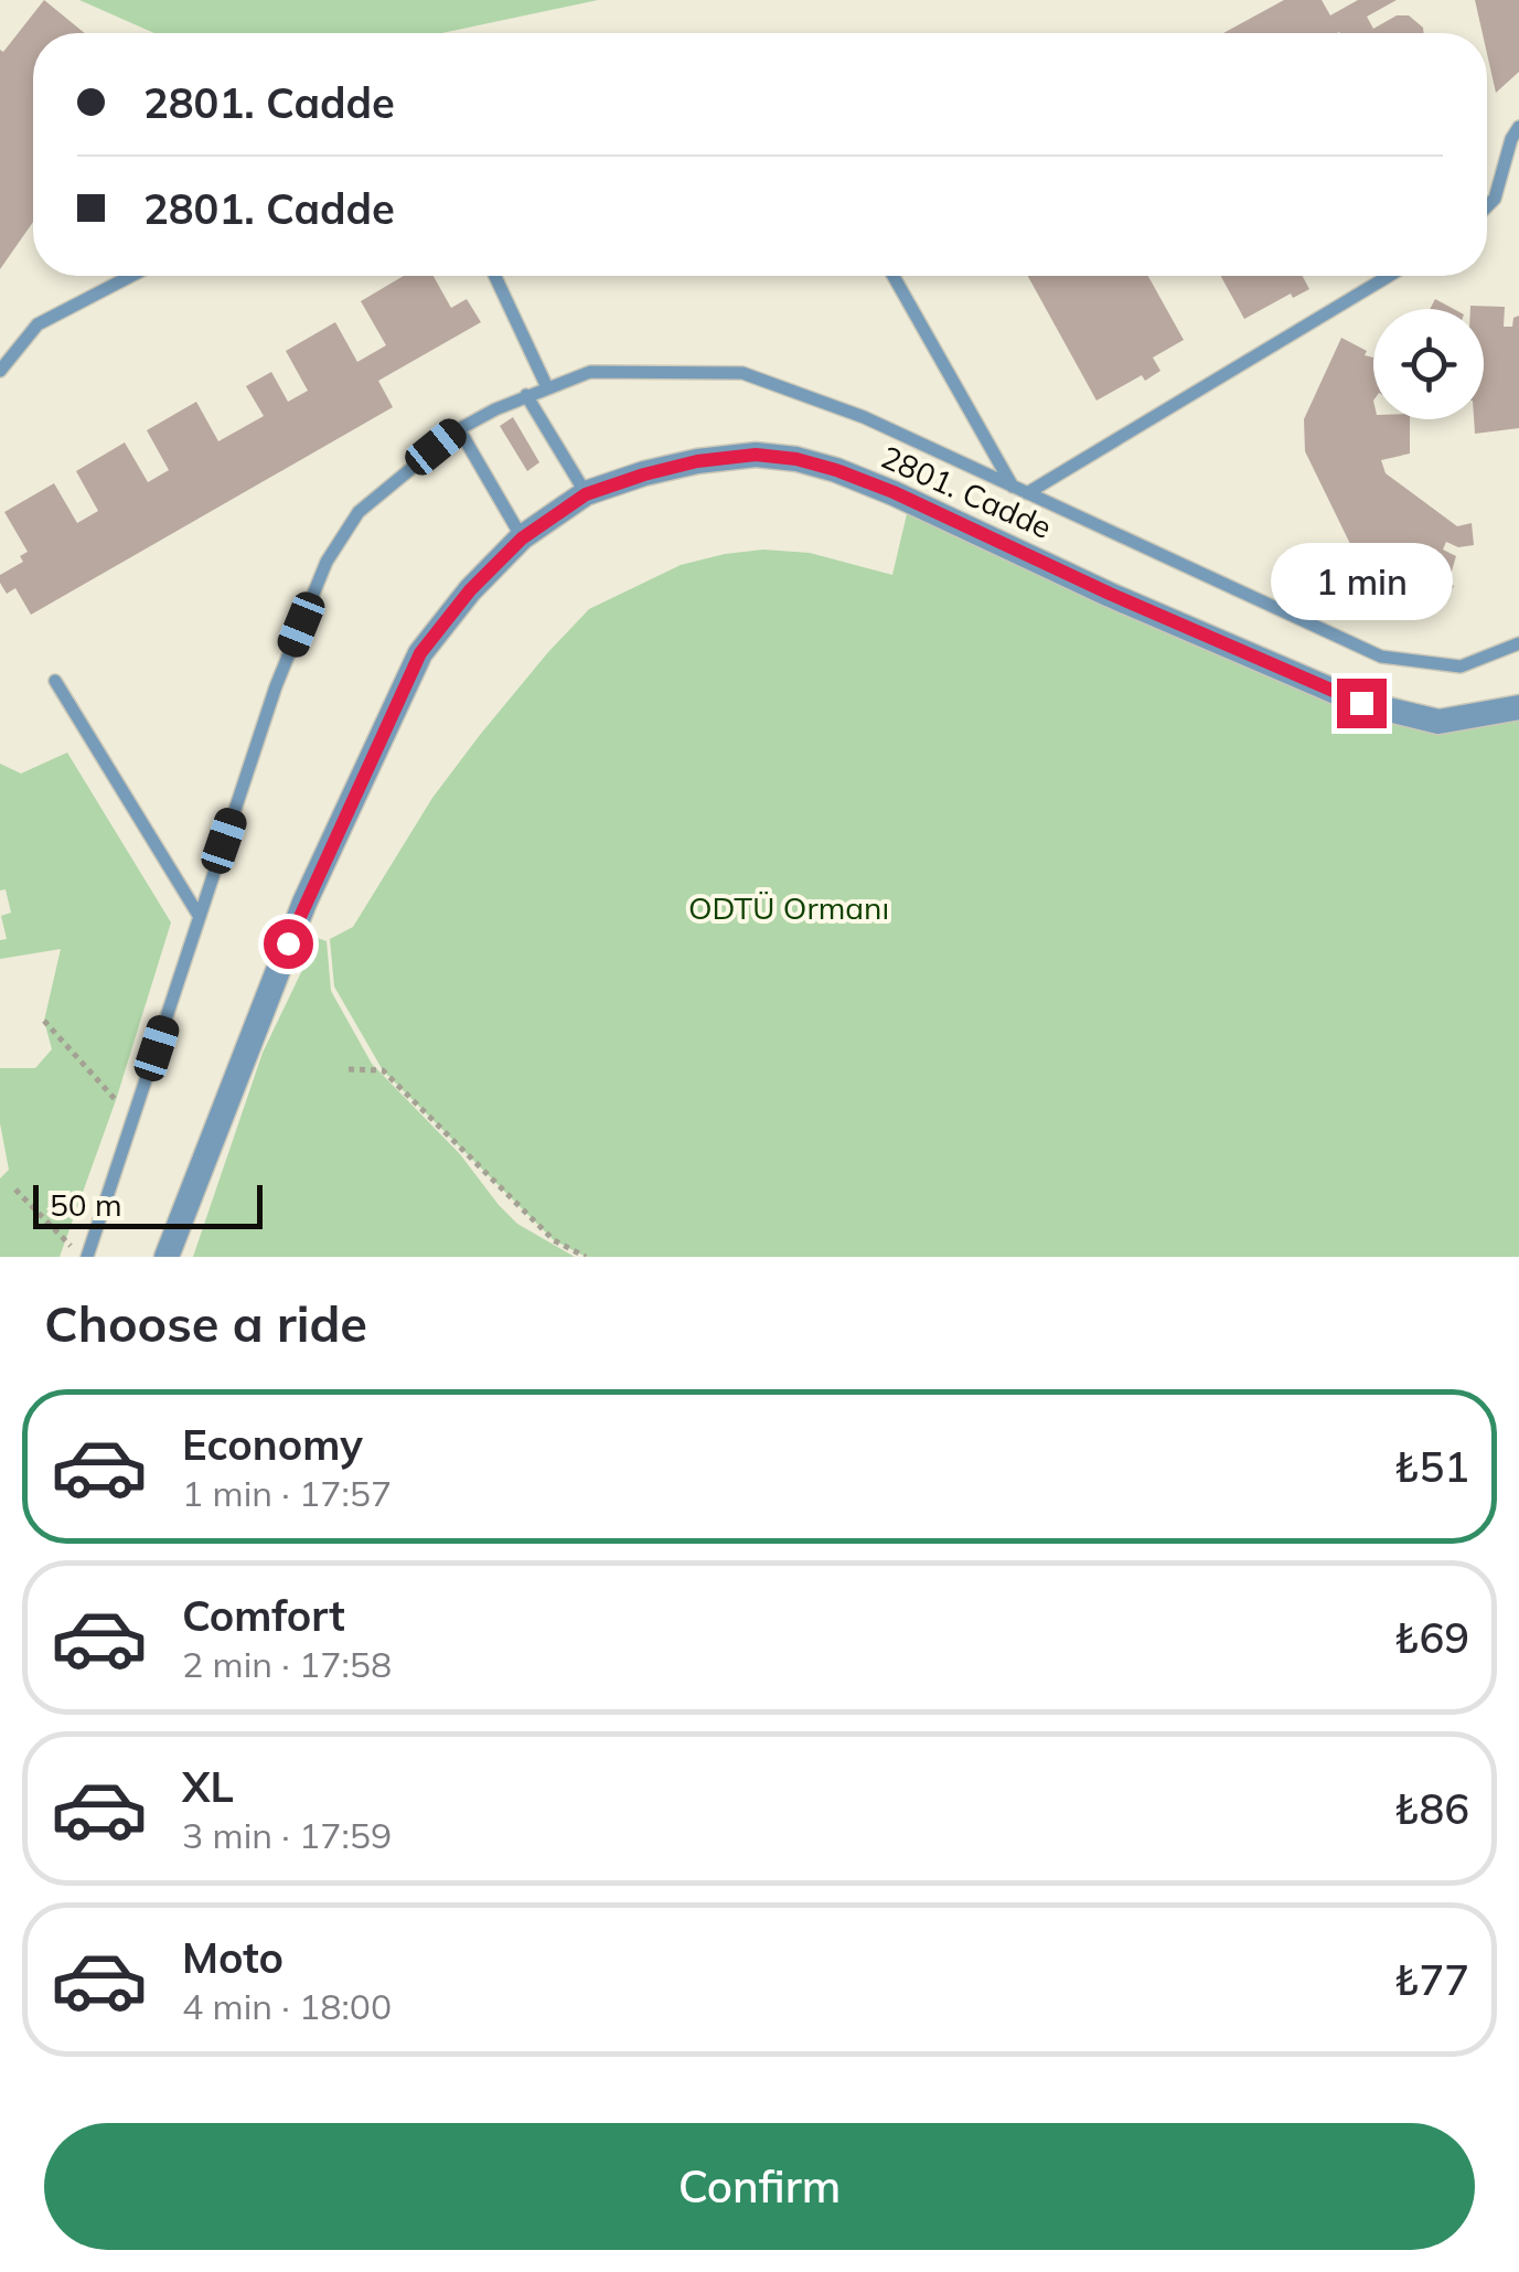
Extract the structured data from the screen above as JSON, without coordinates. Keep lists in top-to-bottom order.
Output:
{
  "streets": {
    "street": ["2801. Cadde"]
  },
  "parks": ["ODTÜ Ormanı"],
  "scale_bar": "50 m",
  "page": {
    "banner": ["2801. Cadde", "2801. Cadde"],
    "bubble": "1 min",
    "scale": "50 m",
    "heading": "Choose a ride",
    "list": [
      {
        "name": "Economy",
        "note": "1 min · 17:57",
        "value": "₺51"
      },
      {
        "name": "Comfort",
        "note": "2 min · 17:58",
        "value": "₺69"
      },
      {
        "name": "XL",
        "note": "3 min · 17:59",
        "value": "₺86"
      },
      {
        "name": "Moto",
        "note": "4 min · 18:00",
        "value": "₺77"
      }
    ],
    "buttons": "Confirm"
  }
}
